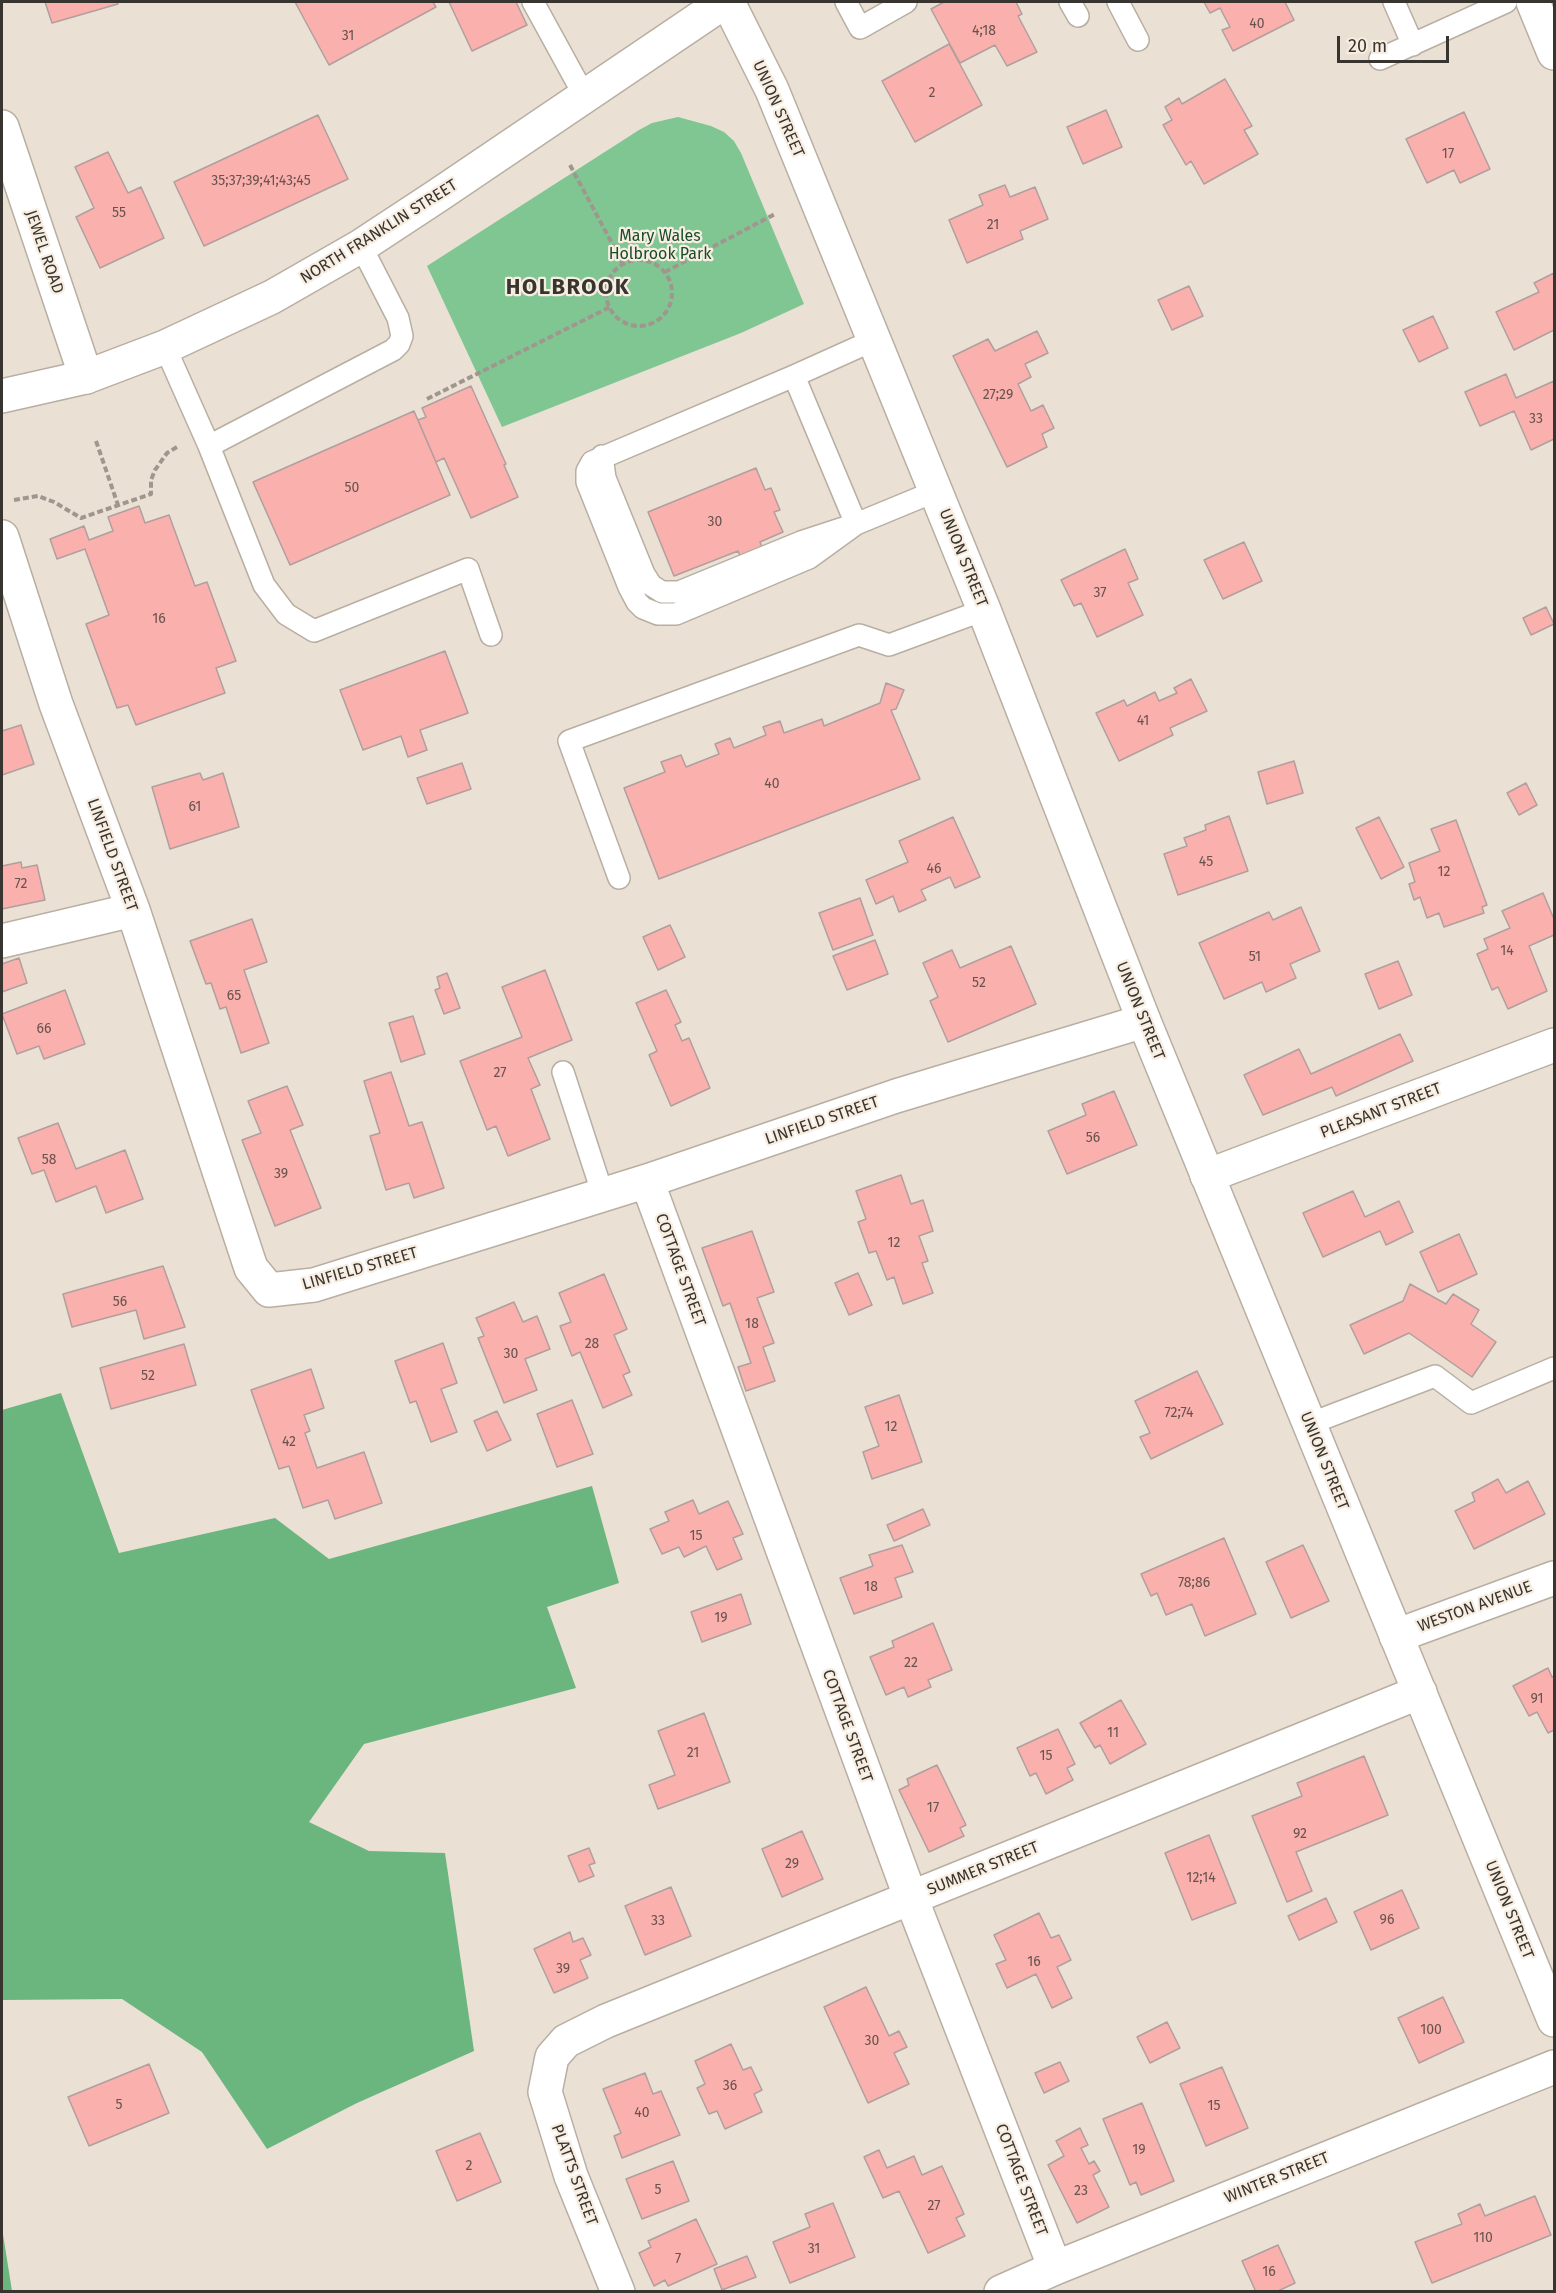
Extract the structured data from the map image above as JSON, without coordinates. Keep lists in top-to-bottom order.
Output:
{
  "streets": {
    "street": [
      "UNION STREET",
      "NORTH FRANKLIN STREET",
      "JEWEL ROAD",
      "LINFIELD STREET",
      "PLEASANT STREET",
      "COTTAGE STREET",
      "WESTON AVENUE",
      "SUMMER STREET",
      "PLATTS STREET",
      "WINTER STREET"
    ]
  },
  "crossings": [
    ["UNION STREET", "NORTH FRANKLIN STREET"],
    ["UNION STREET", "LINFIELD STREET"],
    ["UNION STREET", "PLEASANT STREET"],
    ["UNION STREET", "WESTON AVENUE"],
    ["UNION STREET", "SUMMER STREET"],
    ["NORTH FRANKLIN STREET", "JEWEL ROAD"],
    ["LINFIELD STREET", "COTTAGE STREET"],
    ["COTTAGE STREET", "SUMMER STREET"],
    ["COTTAGE STREET", "WINTER STREET"],
    ["SUMMER STREET", "PLATTS STREET"]
  ],
  "districts": ["HOLBROOK"],
  "parks": ["Mary Wales Holbrook Park"],
  "house_numbers": [
    "40",
    "4;18",
    "31",
    "2",
    "17",
    "35;37;39;41;43;45",
    "55",
    "21",
    "27;29",
    "33",
    "50",
    "30",
    "37",
    "16",
    "41",
    "40",
    "61",
    "45",
    "46",
    "12",
    "72",
    "14",
    "51",
    "52",
    "65",
    "66",
    "27",
    "56",
    "58",
    "39",
    "12",
    "56",
    "18",
    "28",
    "30",
    "52",
    "72;74",
    "12",
    "42",
    "15",
    "78;86",
    "18",
    "19",
    "22",
    "91",
    "11",
    "21",
    "15",
    "17",
    "92",
    "29",
    "12;14",
    "96",
    "33",
    "16",
    "39",
    "100",
    "30",
    "36",
    "5",
    "15",
    "40",
    "19",
    "2",
    "5",
    "23",
    "27",
    "110",
    "31",
    "7",
    "16"
  ],
  "scale_bar": "20 m"
}
